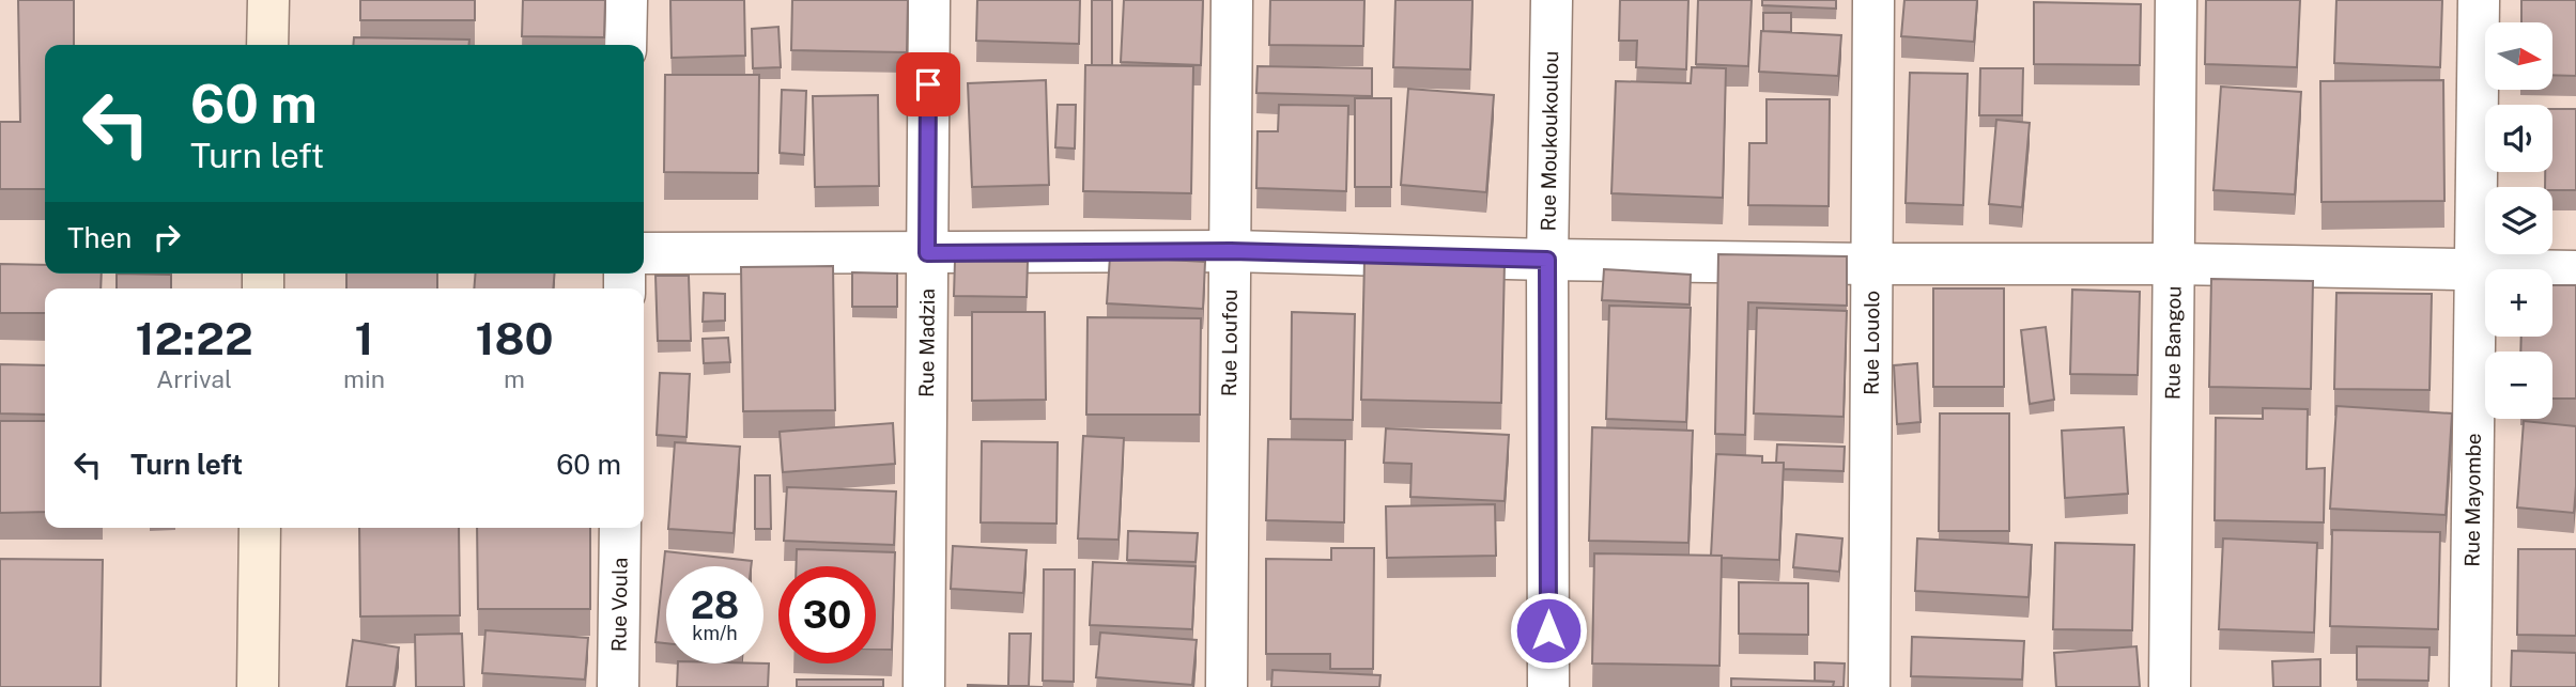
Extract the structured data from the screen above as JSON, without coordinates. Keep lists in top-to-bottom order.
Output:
{
  "streets": {
    "street": [
      "Rue Moukoukoulou",
      "Rue Madzia",
      "Rue Louolo",
      "Rue Loufou",
      "Rue Bangou",
      "Rue Mayombe",
      "Rue Voula"
    ]
  },
  "north": "right",
  "page": {
    "map_buttons": ["+", "−"],
    "turn": ["60 m", "Turn left"],
    "then": "Then",
    "eta": [
      "12:22",
      "Arrival",
      "1",
      "min",
      "180",
      "m"
    ],
    "list": [
      {
        "name": "Turn left",
        "value": "60 m"
      }
    ],
    "speed": "28 km/h",
    "limit": "30"
  }
}
